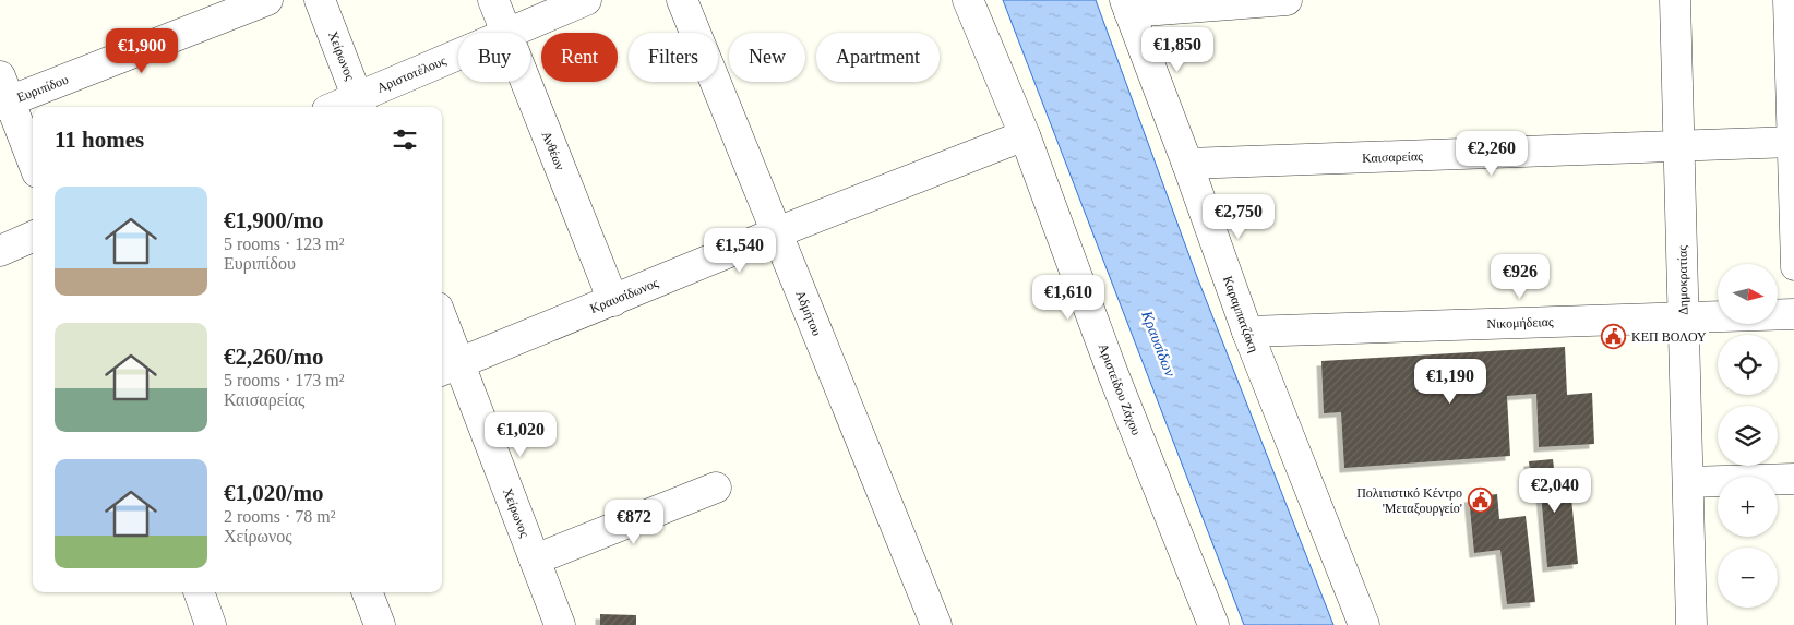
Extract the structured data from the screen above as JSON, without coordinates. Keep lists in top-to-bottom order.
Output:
{
  "streets": {
    "street": [
      "Χείρωνος",
      "Αριστοτέλους",
      "Ευριπίδου",
      "Ανθέων",
      "Καισαρείας",
      "Δημοκρατίας",
      "Κραυσίδωνος",
      "Αδμήτου",
      "Καραμπατζάκη",
      "Νικομήδειας",
      "Αριστείδου Ζάχου"
    ]
  },
  "crossings": [
    ["Χείρωνος", "Αριστοτέλους"],
    ["Χείρωνος", "Κραυσίδωνος"],
    ["Ανθέων", "Κραυσίδωνος"],
    ["Καισαρείας", "Δημοκρατίας"],
    ["Καισαρείας", "Καραμπατζάκη"],
    ["Δημοκρατίας", "Νικομήδειας"],
    ["Κραυσίδωνος", "Αδμήτου"],
    ["Κραυσίδωνος", "Αριστείδου Ζάχου"],
    ["Καραμπατζάκη", "Νικομήδειας"]
  ],
  "water": ["Κραυσίδων"],
  "places": {
    "public building": ["ΚΕΠ ΒΟΛΟΥ", "Πολιτιστικό Κέντρο 'Μεταξουργείο'"]
  },
  "north": "right",
  "page": {
    "price": [
      "€1,850",
      "€1,900",
      "€2,260",
      "€2,750",
      "€1,540",
      "€926",
      "€1,610",
      "€1,190",
      "€1,020",
      "€2,040",
      "€872"
    ],
    "chip": [
      "Buy",
      "Rent",
      "Filters",
      "New",
      "Apartment"
    ],
    "heading": "11 homes",
    "list": [
      {
        "name": "€1,900/mo",
        "note": "5 rooms · 123 m² · Ευριπίδου"
      },
      {
        "name": "€2,260/mo",
        "note": "5 rooms · 173 m² · Καισαρείας"
      },
      {
        "name": "€1,020/mo",
        "note": "2 rooms · 78 m² · Χείρωνος"
      }
    ],
    "map_buttons": ["+", "−"]
  }
}
